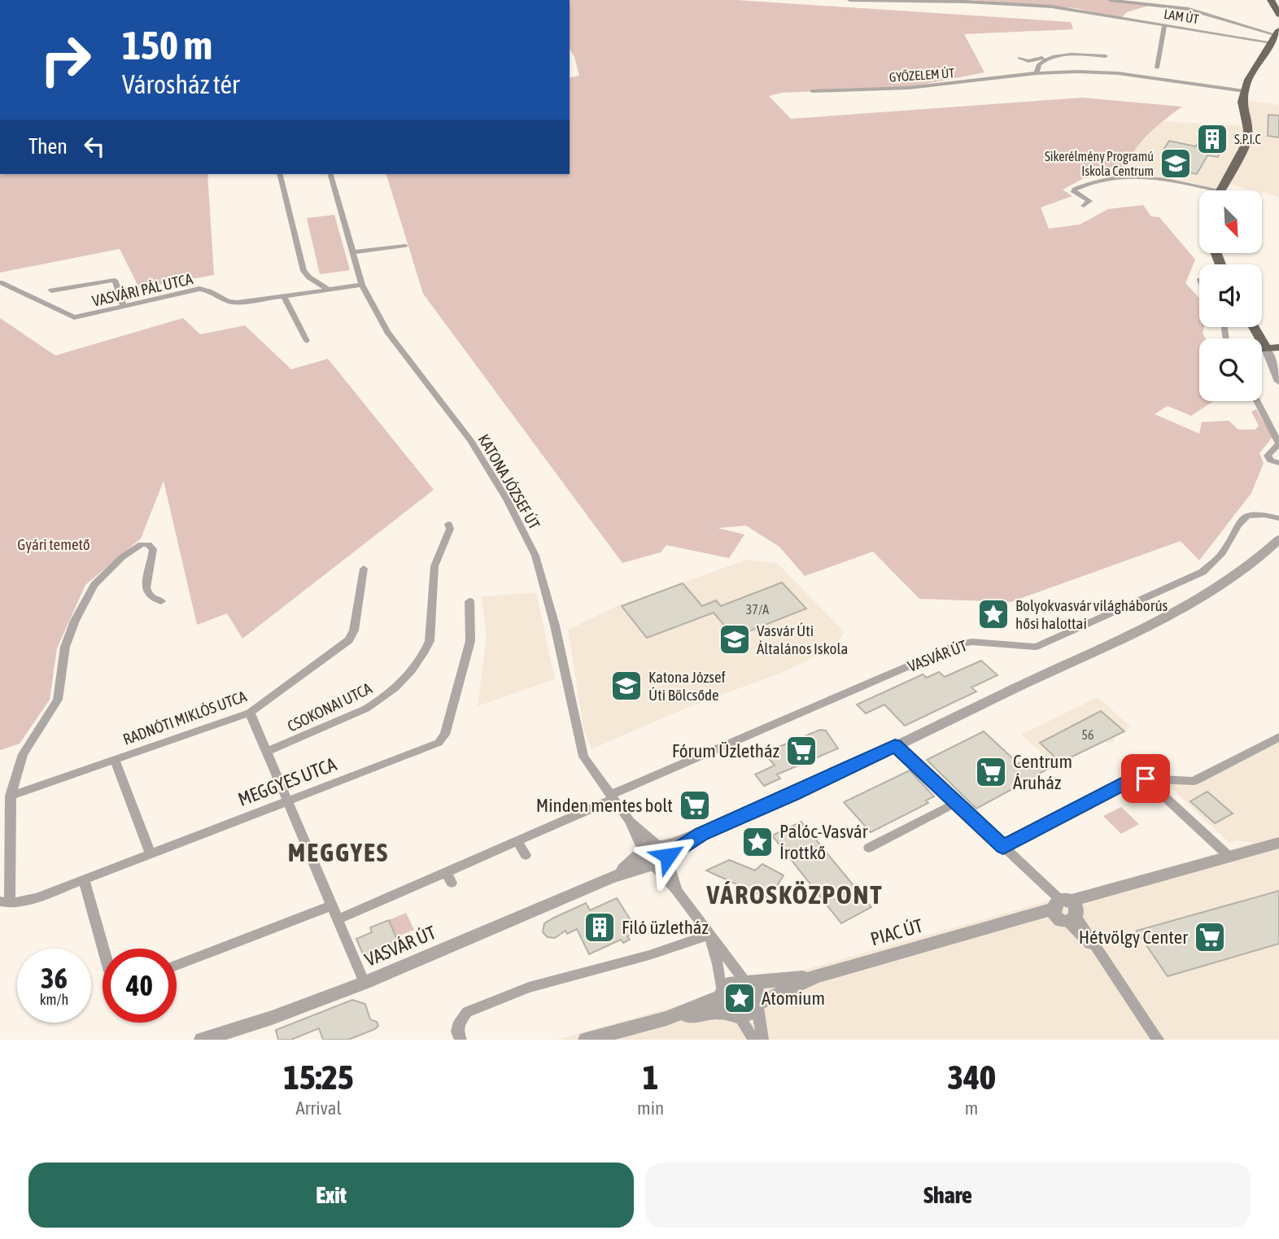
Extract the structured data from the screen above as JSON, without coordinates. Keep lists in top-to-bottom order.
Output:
{
  "streets": {
    "street": [
      "LAM ÚT",
      "GYŐZELEM ÚT",
      "VASVÁRI PÁL UTCA",
      "KATONA JÓZSEF ÚT",
      "VASVÁR ÚT",
      "CSOKONAI UTCA",
      "RADNÓTI MIKLÓS UTCA",
      "MEGGYES UTCA",
      "PIAC ÚT"
    ]
  },
  "crossings": [
    ["VASVÁRI PÁL UTCA", "KATONA JÓZSEF ÚT"],
    ["KATONA JÓZSEF ÚT", "VASVÁR ÚT"],
    ["RADNÓTI MIKLÓS UTCA", "MEGGYES UTCA"]
  ],
  "districts": ["MEGGYES", "VÁROSKÖZPONT"],
  "parks": ["Gyári temető"],
  "places": {
    "building": ["S.P.I.C", "Filó üzletház"],
    "school or university": ["Sikerélmény Programú Iskola Centrum", "Vasvár Úti Általános Iskola", "Katona József Úti Bölcsőde"],
    "place": ["Bolyokvasvár világháborús hősi halottai", "Palóc-Vasvár Írottkő", "Atomium"],
    "supermarket": [
      "Fórum Üzletház",
      "Centrum Áruház",
      "Minden mentes bolt",
      "Hétvölgy Center"
    ]
  },
  "house_numbers": ["37/A", "56"],
  "north": "bottom right",
  "page": {
    "turn": ["150 m", "Városház tér"],
    "then": "Then",
    "speed": "36 km/h",
    "limit": "40",
    "eta": [
      "15:25",
      "Arrival",
      "1",
      "min",
      "340",
      "m"
    ],
    "buttons": ["Exit", "Share"]
  }
}
